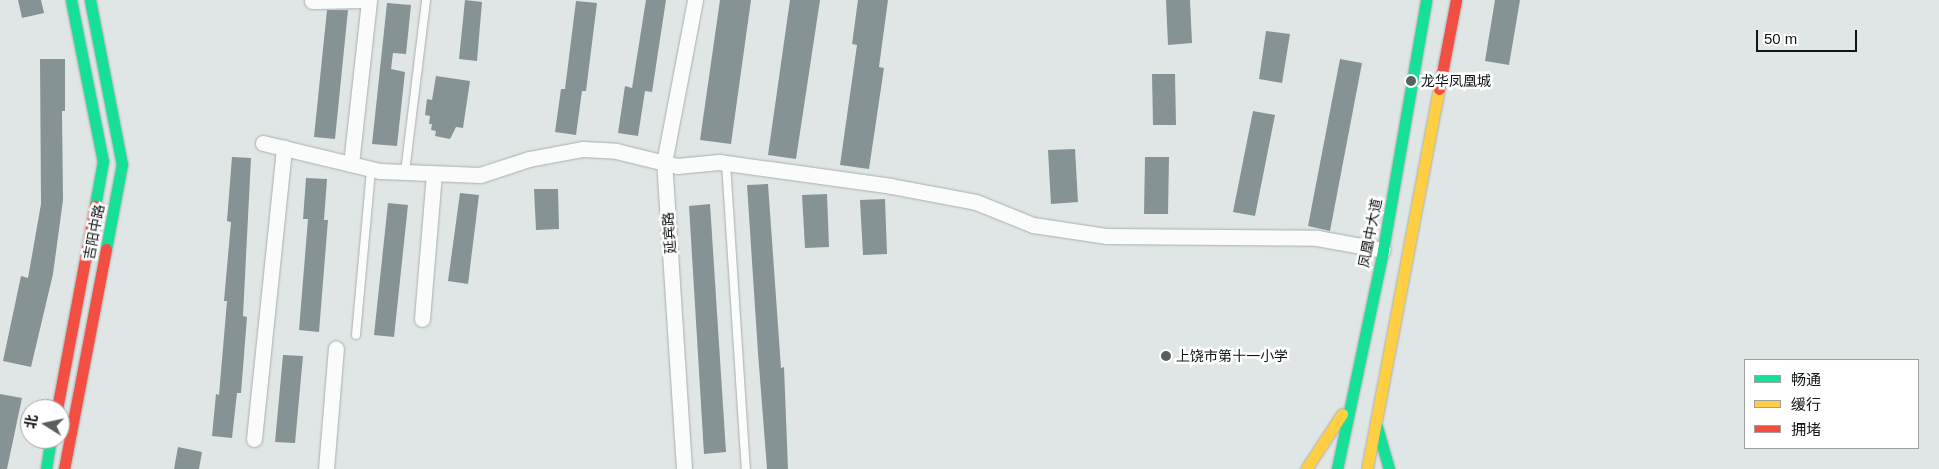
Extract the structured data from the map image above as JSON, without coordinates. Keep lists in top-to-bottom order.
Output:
{
  "streets": {
    "main road": ["吉阳中路", "凤凰中大道"],
    "street": ["延宾路"]
  },
  "places": ["龙华凤凰城", "上饶市第十一小学"],
  "legend": ["畅通", "缓行", "拥堵"],
  "scale_bar": "50 m",
  "north": "left"
}
